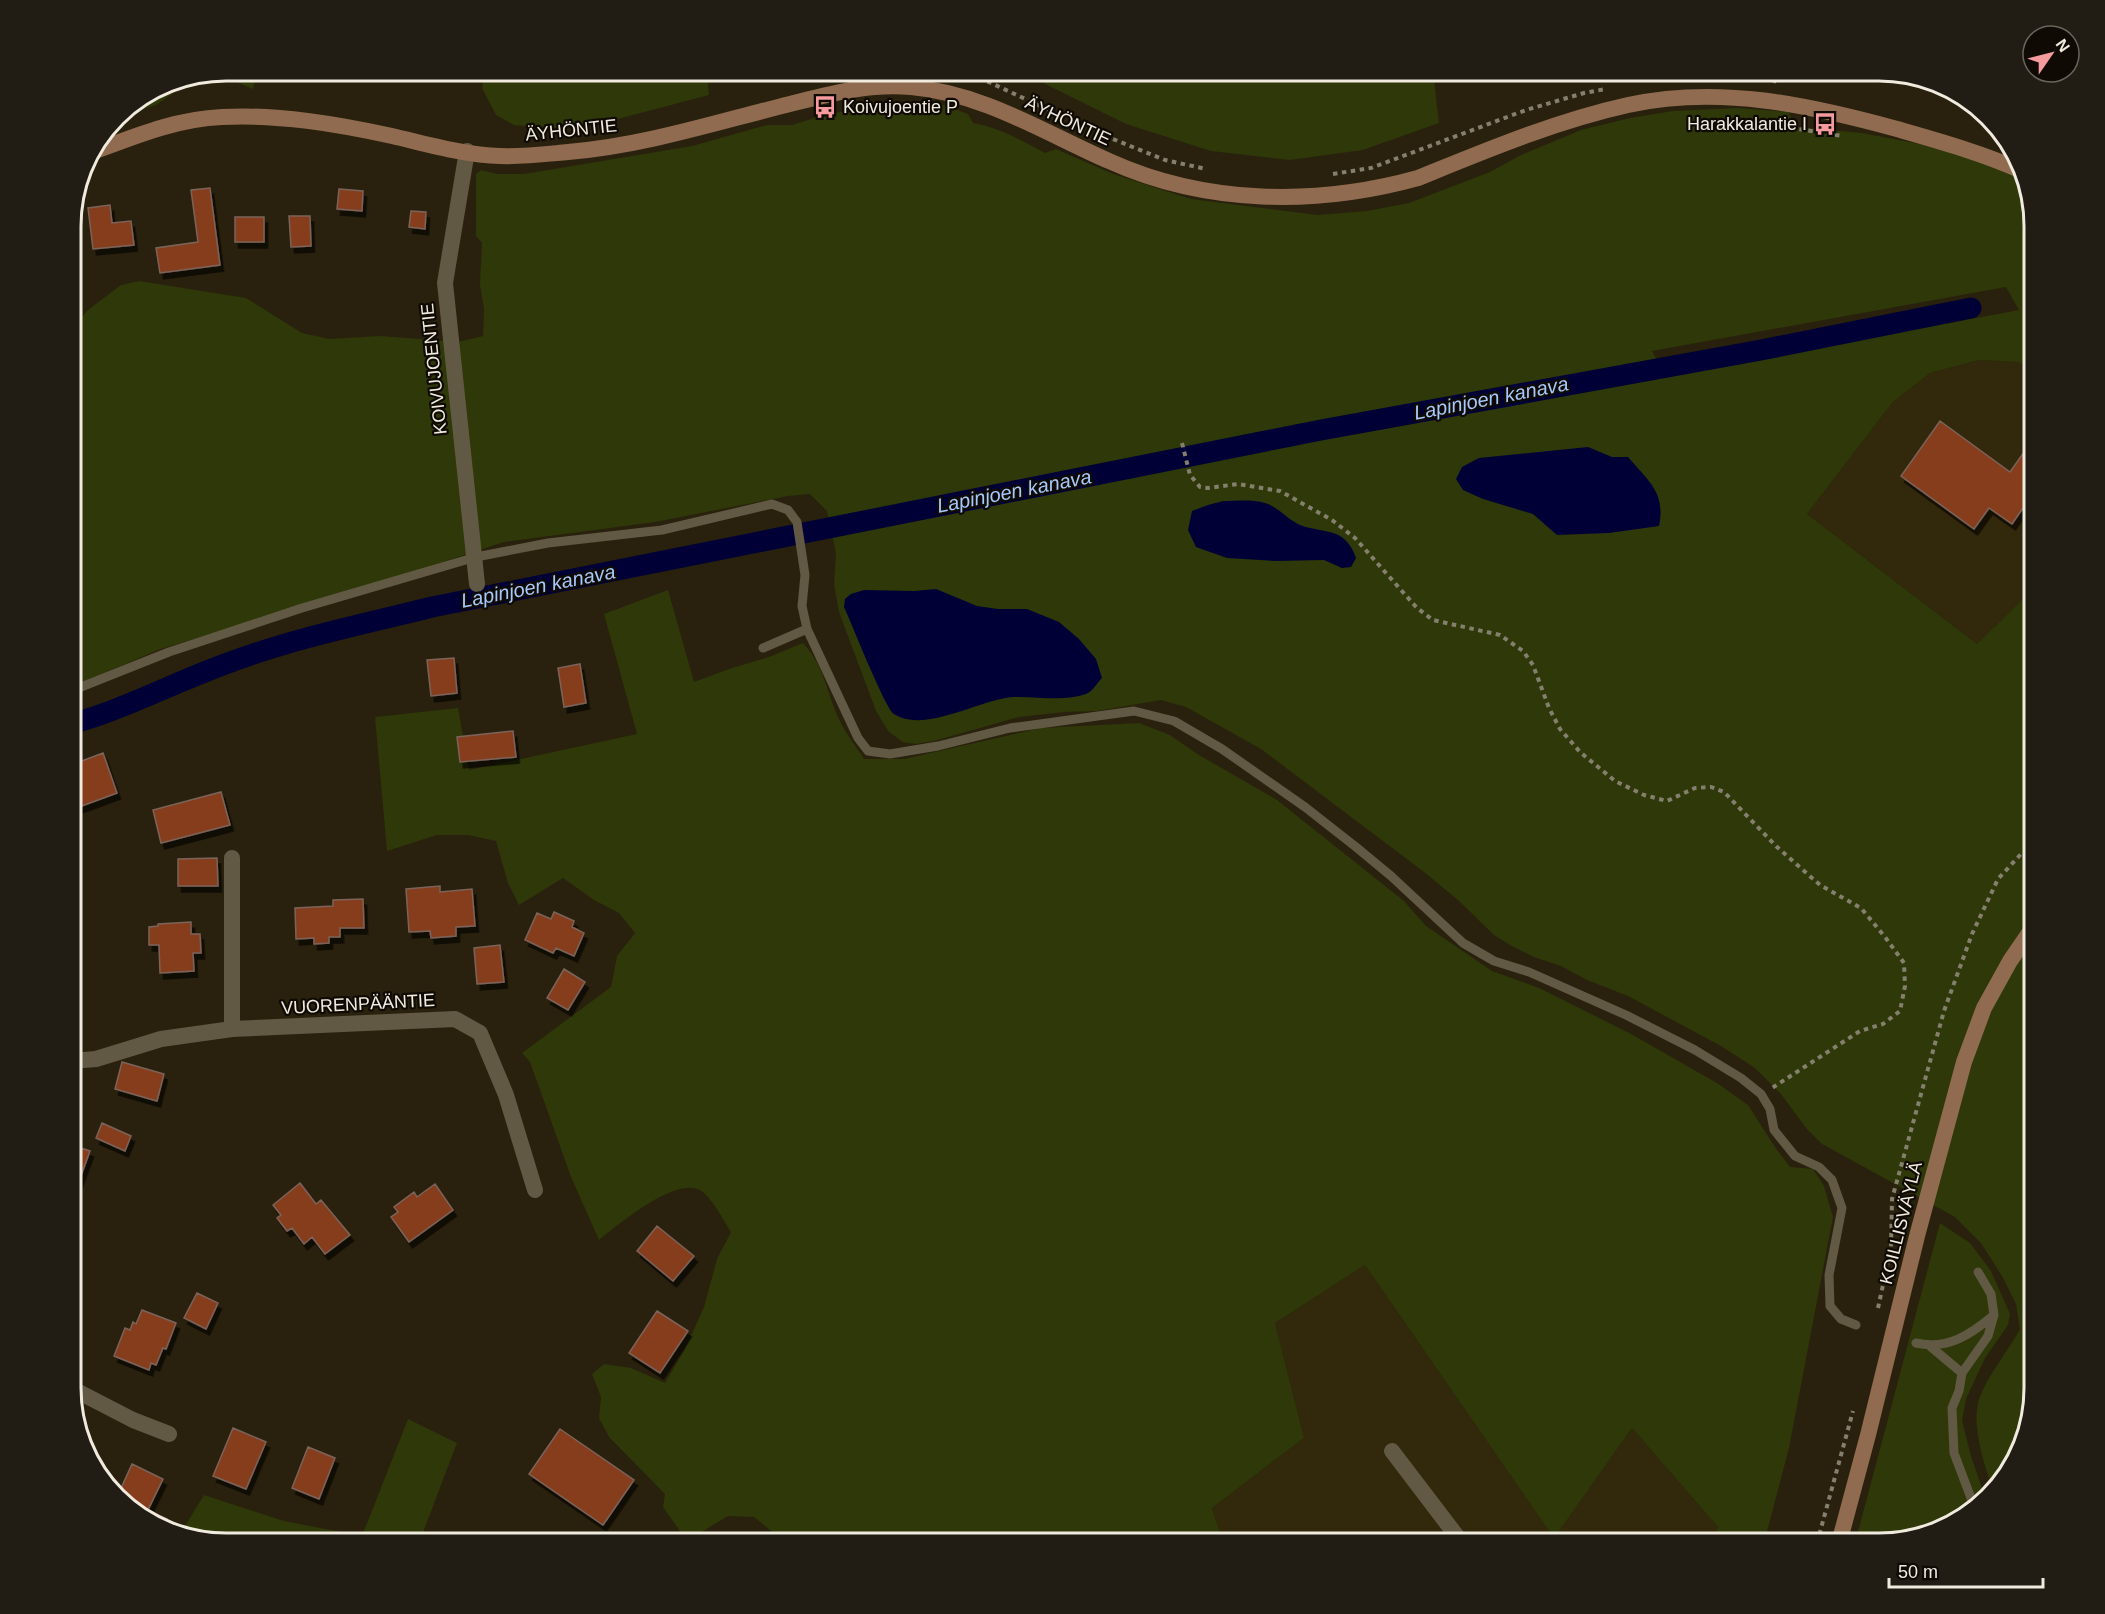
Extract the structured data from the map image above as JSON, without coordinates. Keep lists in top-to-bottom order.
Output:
{
  "streets": {
    "main road": ["ÄYHÖNTIE", "KOILLISVÄYLÄ"],
    "street": ["KOIVUJOENTIE", "VUORENPÄÄNTIE"]
  },
  "crossings": [
    ["ÄYHÖNTIE", "KOIVUJOENTIE"]
  ],
  "water": ["Lapinjoen kanava"],
  "places": {
    "bus stop": ["Koivujoentie P", "Harakkalantie I"]
  },
  "scale_bar": "50 m",
  "north": "top right"
}
